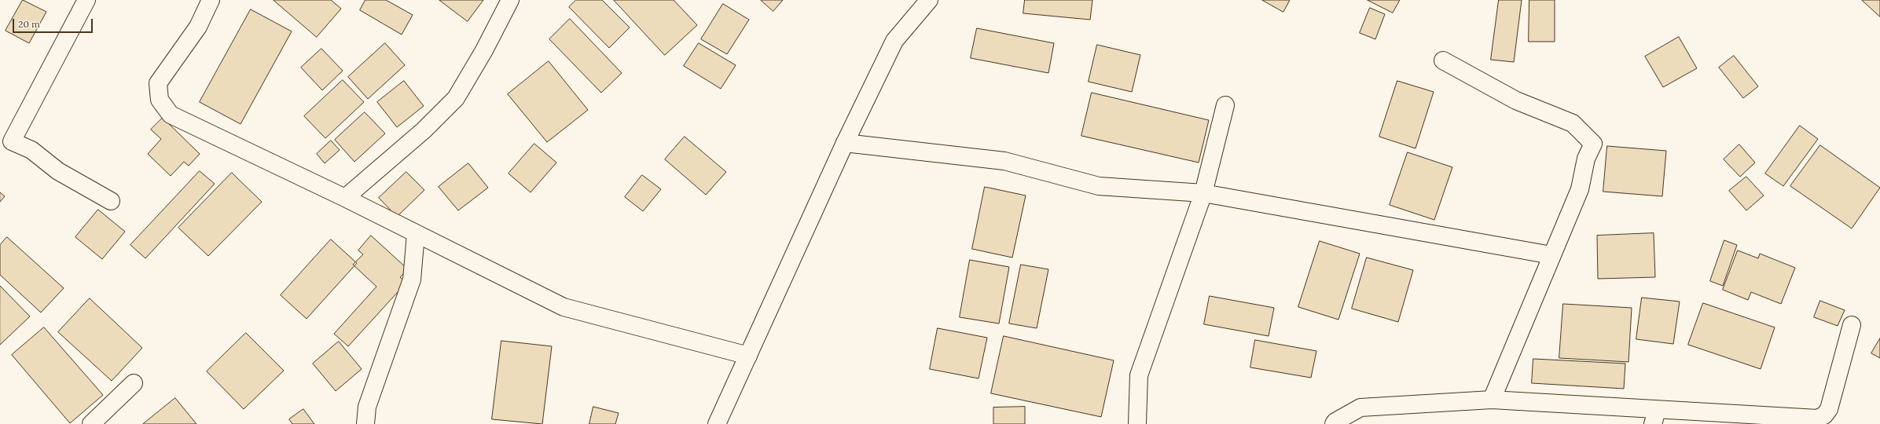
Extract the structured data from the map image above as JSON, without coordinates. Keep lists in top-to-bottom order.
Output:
{
  "scale_bar": "20 m"
}
